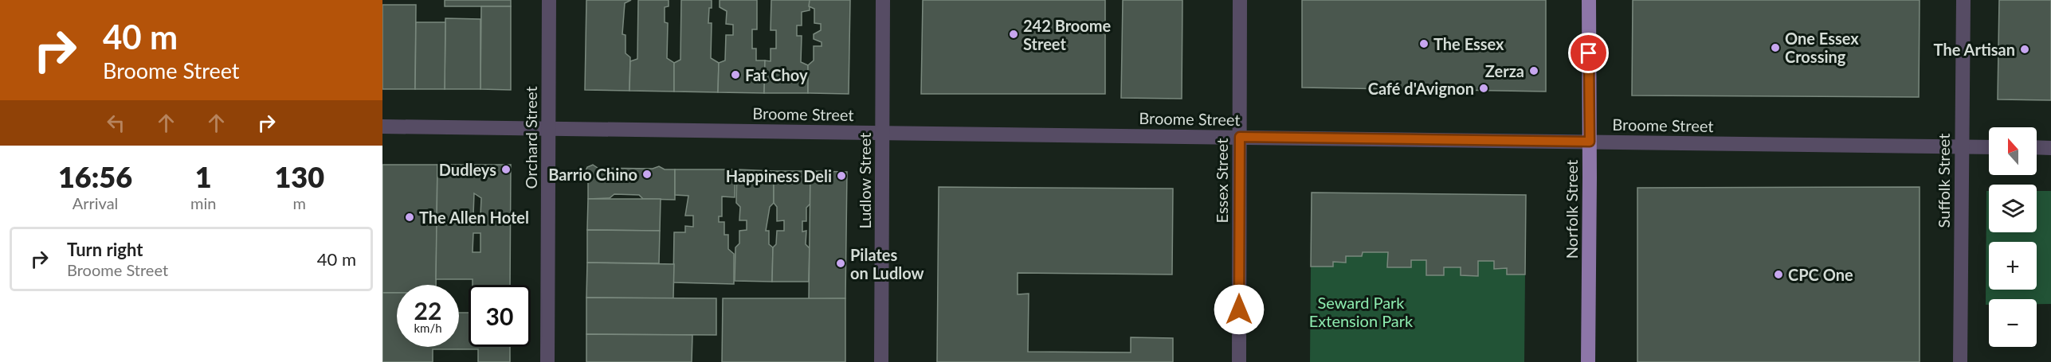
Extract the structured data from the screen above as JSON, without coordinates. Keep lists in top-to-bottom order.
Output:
{
  "streets": {
    "main road": ["Norfolk Street"],
    "street": [
      "Broome Street",
      "Orchard Street",
      "Ludlow Street",
      "Essex Street",
      "Suffolk Street"
    ]
  },
  "crossings": [
    ["Broome Street", "Orchard Street"],
    ["Broome Street", "Ludlow Street"],
    ["Broome Street", "Essex Street"],
    ["Broome Street", "Suffolk Street"],
    ["Broome Street", "Norfolk Street"]
  ],
  "parks": ["Seward Park Extension Park"],
  "places": [
    "242 Broome Street",
    "The Essex",
    "One Essex Crossing",
    "The Artisan",
    "Zerza",
    "Fat Choy",
    "Café d'Avignon",
    "Dudleys",
    "Barrio Chino",
    "Happiness Deli",
    "The Allen Hotel",
    "Pilates on Ludlow",
    "CPC One"
  ],
  "north": "top",
  "page": {
    "turn": ["40 m", "Broome Street"],
    "map_buttons": ["+", "−"],
    "eta": [
      "16:56",
      "Arrival",
      "1",
      "min",
      "130",
      "m"
    ],
    "list": [
      {
        "name": "Turn right",
        "note": "Broome Street",
        "value": "40 m"
      }
    ],
    "speed": "22 km/h",
    "limit": "30"
  }
}
